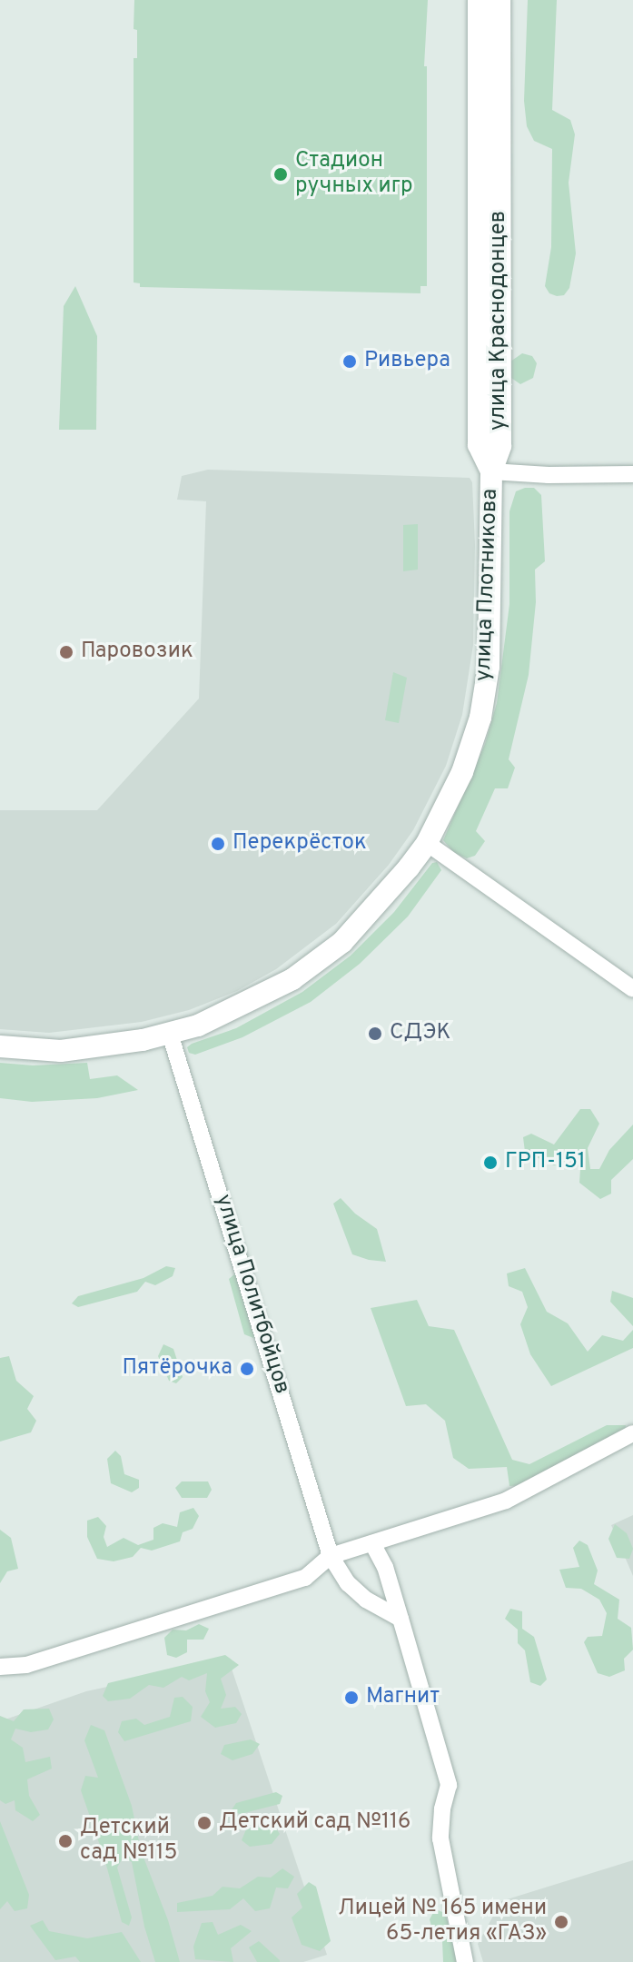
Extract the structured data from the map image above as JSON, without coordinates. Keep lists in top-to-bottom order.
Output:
{
  "streets": {
    "main road": ["улица Краснодонцев", "улица Плотникова"],
    "street": ["улица Политбойцов"]
  },
  "crossings": [
    ["улица Краснодонцев", "улица Плотникова"],
    ["улица Плотникова", "улица Политбойцов"]
  ],
  "places": [
    "Стадион ручных игр",
    "Ривьера",
    "Паровозик",
    "Перекрёсток",
    "СДЭК",
    "ГРП-151",
    "Пятёрочка",
    "Магнит",
    "Детский сад №116",
    "Детский сад №115",
    "Лицей № 165 имени 65-летия «ГАЗ»"
  ]
}
